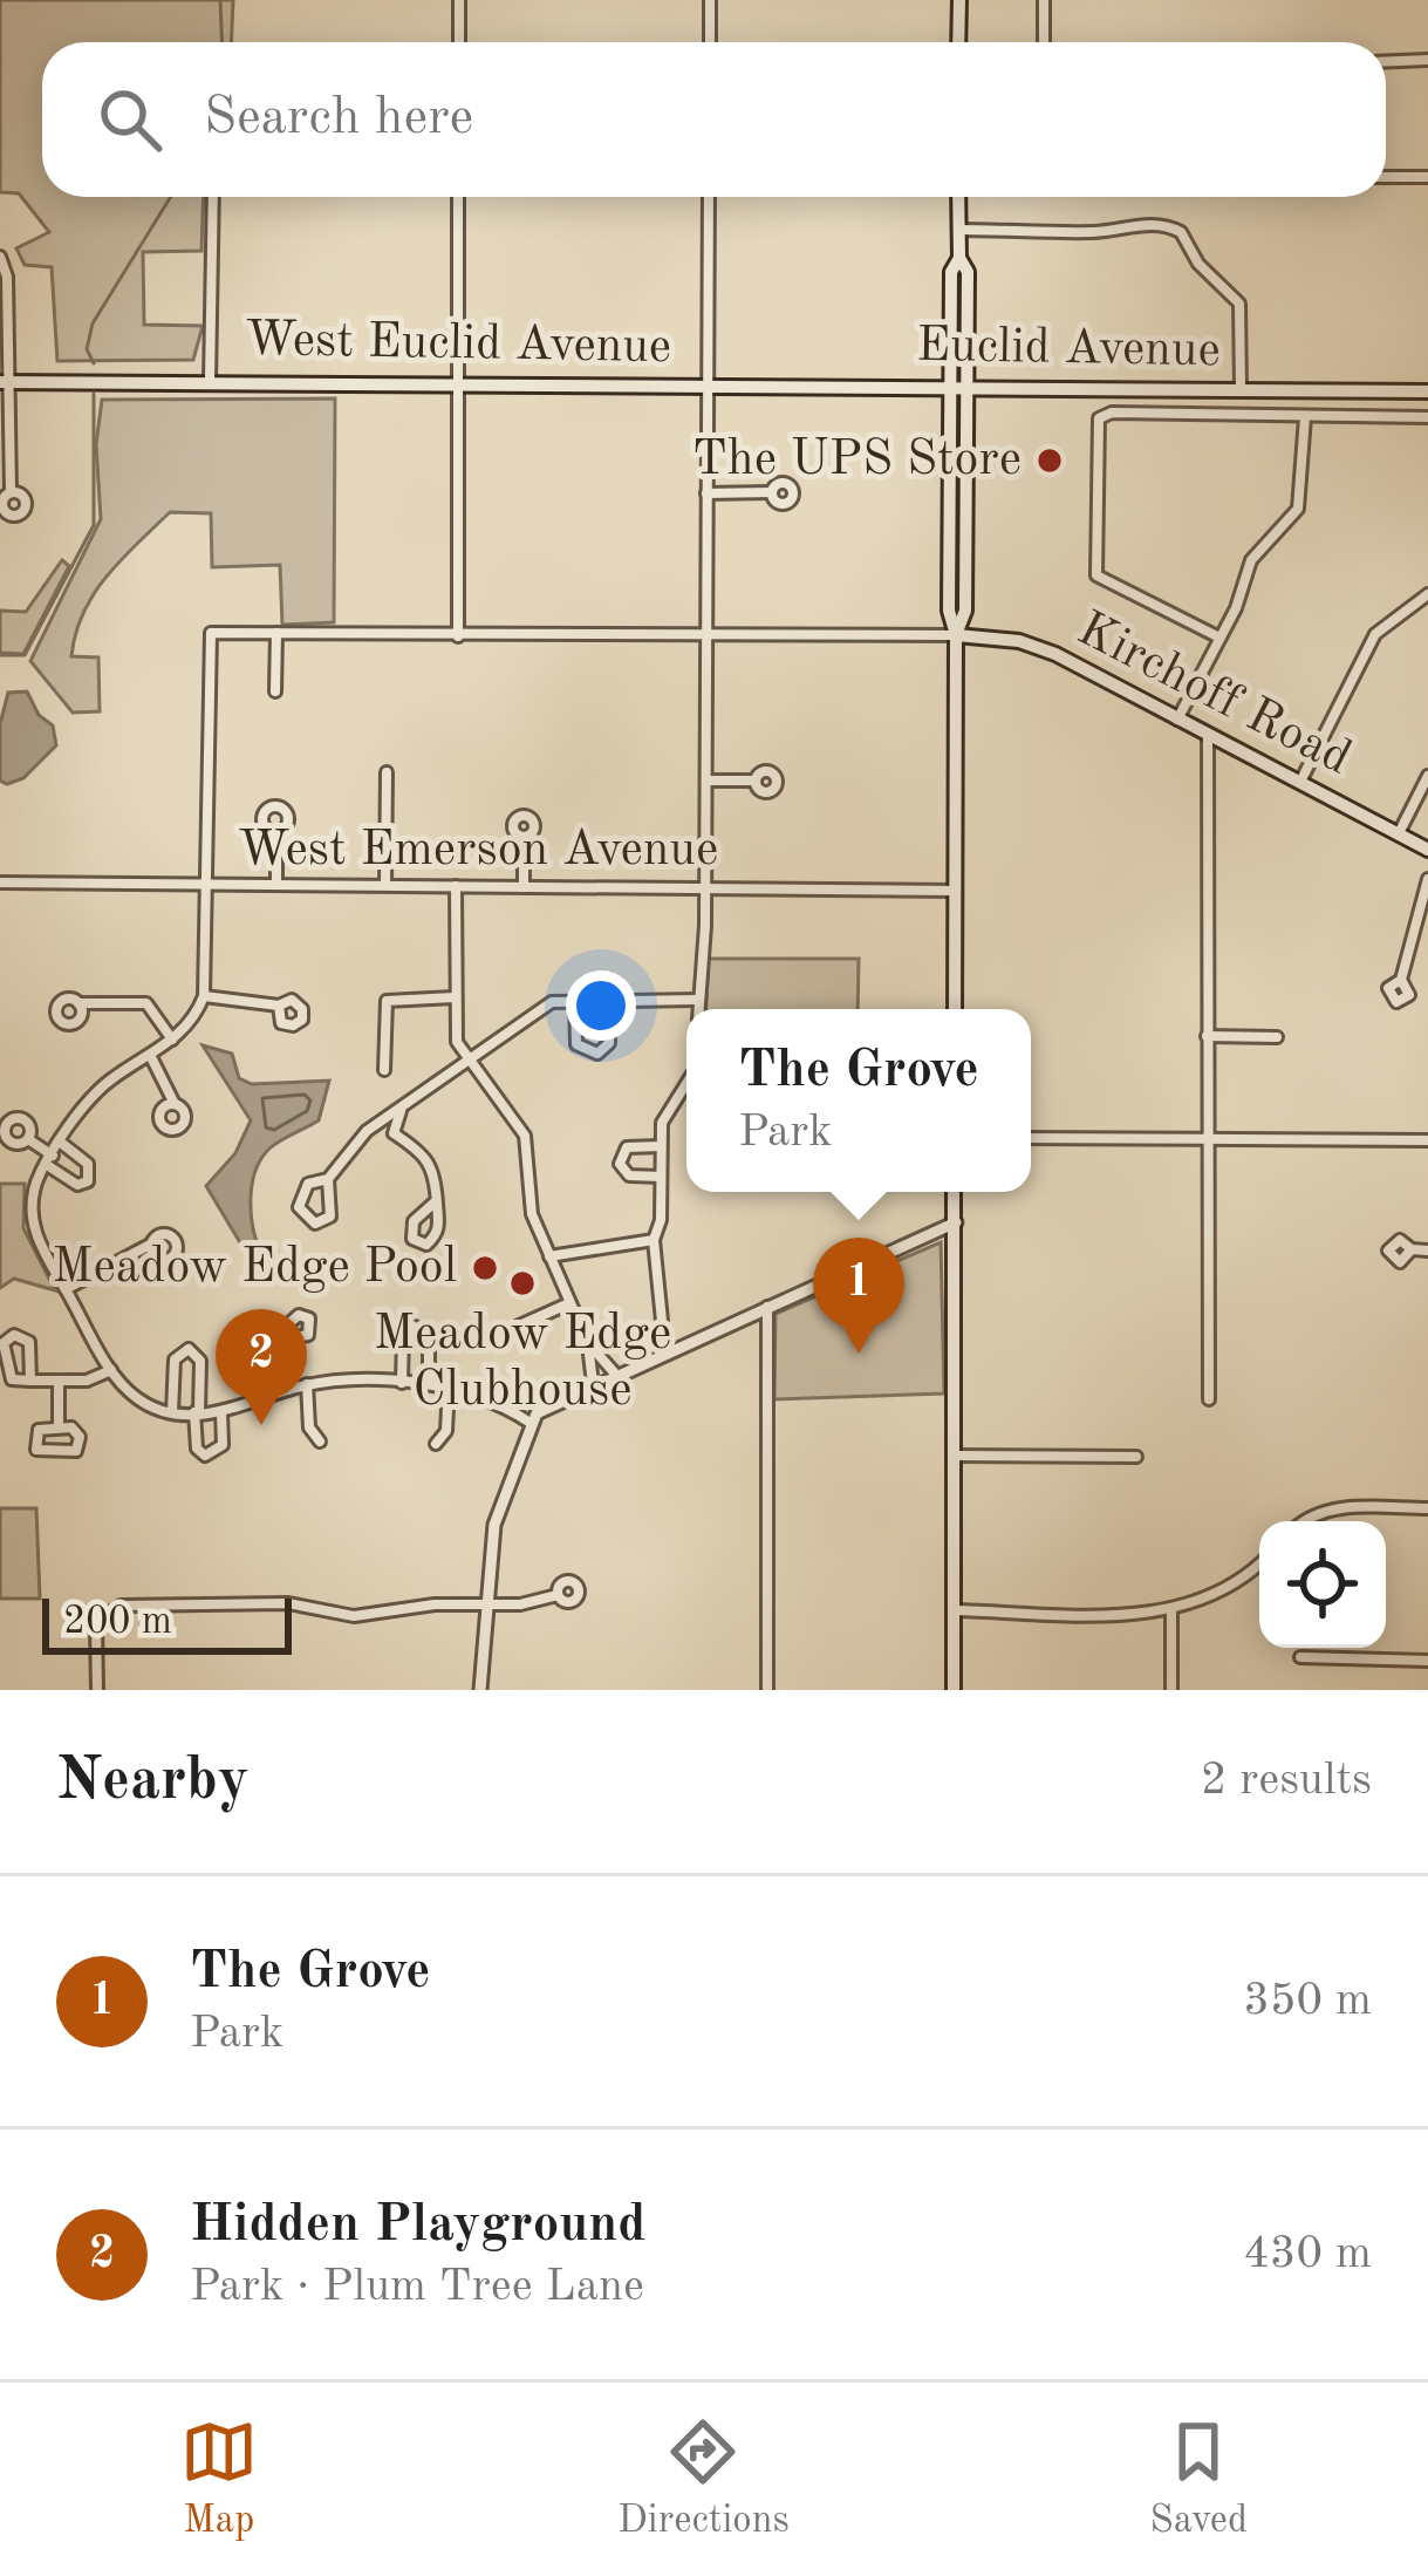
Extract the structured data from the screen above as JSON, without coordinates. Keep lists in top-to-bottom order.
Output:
{
  "streets": {
    "main road": ["West Euclid Avenue", "Euclid Avenue", "Kirchoff Road"],
    "street": ["West Emerson Avenue"]
  },
  "crossings": [
    ["West Euclid Avenue", "Euclid Avenue"]
  ],
  "places": ["The UPS Store", "Meadow Edge Pool", "Meadow Edge Clubhouse"],
  "scale_bar": "200 m",
  "page": {
    "search": "Search here",
    "popup": ["The Grove", "Park"],
    "pins": ["1", "2"],
    "scale": "200 m",
    "heading": ["Nearby", "2 results"],
    "list": [
      {
        "mark": "1",
        "name": "The Grove",
        "note": "Park",
        "value": "350 m"
      },
      {
        "mark": "2",
        "name": "Hidden Playground",
        "note": "Park · Plum Tree Lane",
        "value": "430 m"
      }
    ],
    "nav": ["Map", "Directions", "Saved"]
  }
}
